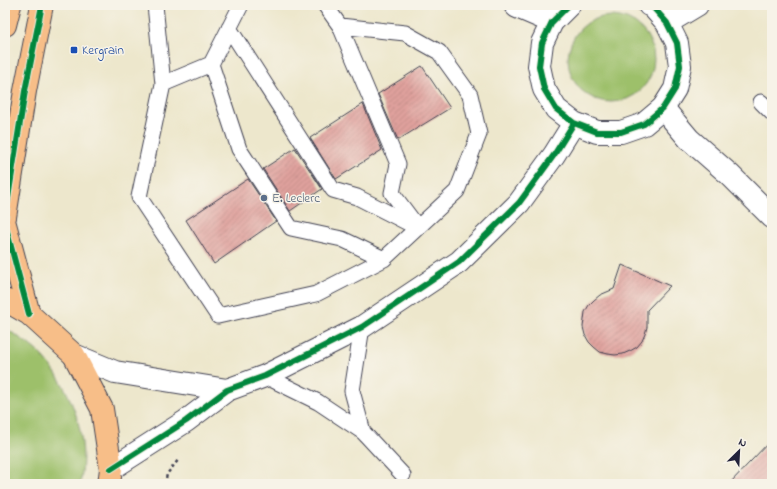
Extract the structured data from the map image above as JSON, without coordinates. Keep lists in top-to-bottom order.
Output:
{
  "places": {
    "transit": ["Kergrain"],
    "other": ["E. Leclerc"]
  },
  "north": "top right"
}
